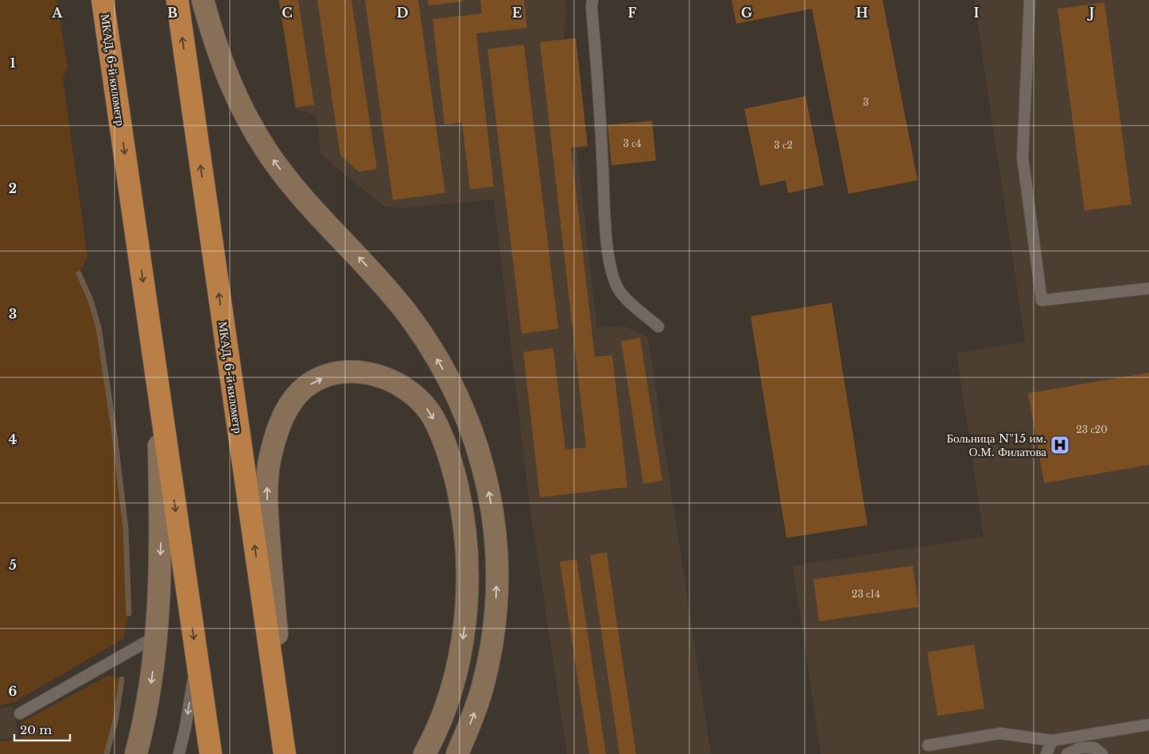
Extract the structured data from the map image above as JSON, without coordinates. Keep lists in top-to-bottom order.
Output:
{
  "streets": {
    "highway": ["МКАД, 6-й километр"]
  },
  "places": {
    "hospital": ["Больница №15 им. О.М. Филатова"]
  },
  "house_numbers": [
    "3",
    "3 с4",
    "3 с2",
    "23 с20",
    "23 с14"
  ],
  "scale_bar": "20 m",
  "grid": {
    "columns": [
      "A",
      "B",
      "C",
      "D",
      "E",
      "F",
      "G",
      "H",
      "I",
      "J"
    ],
    "rows": [
      "1",
      "2",
      "3",
      "4",
      "5",
      "6"
    ]
  }
}
